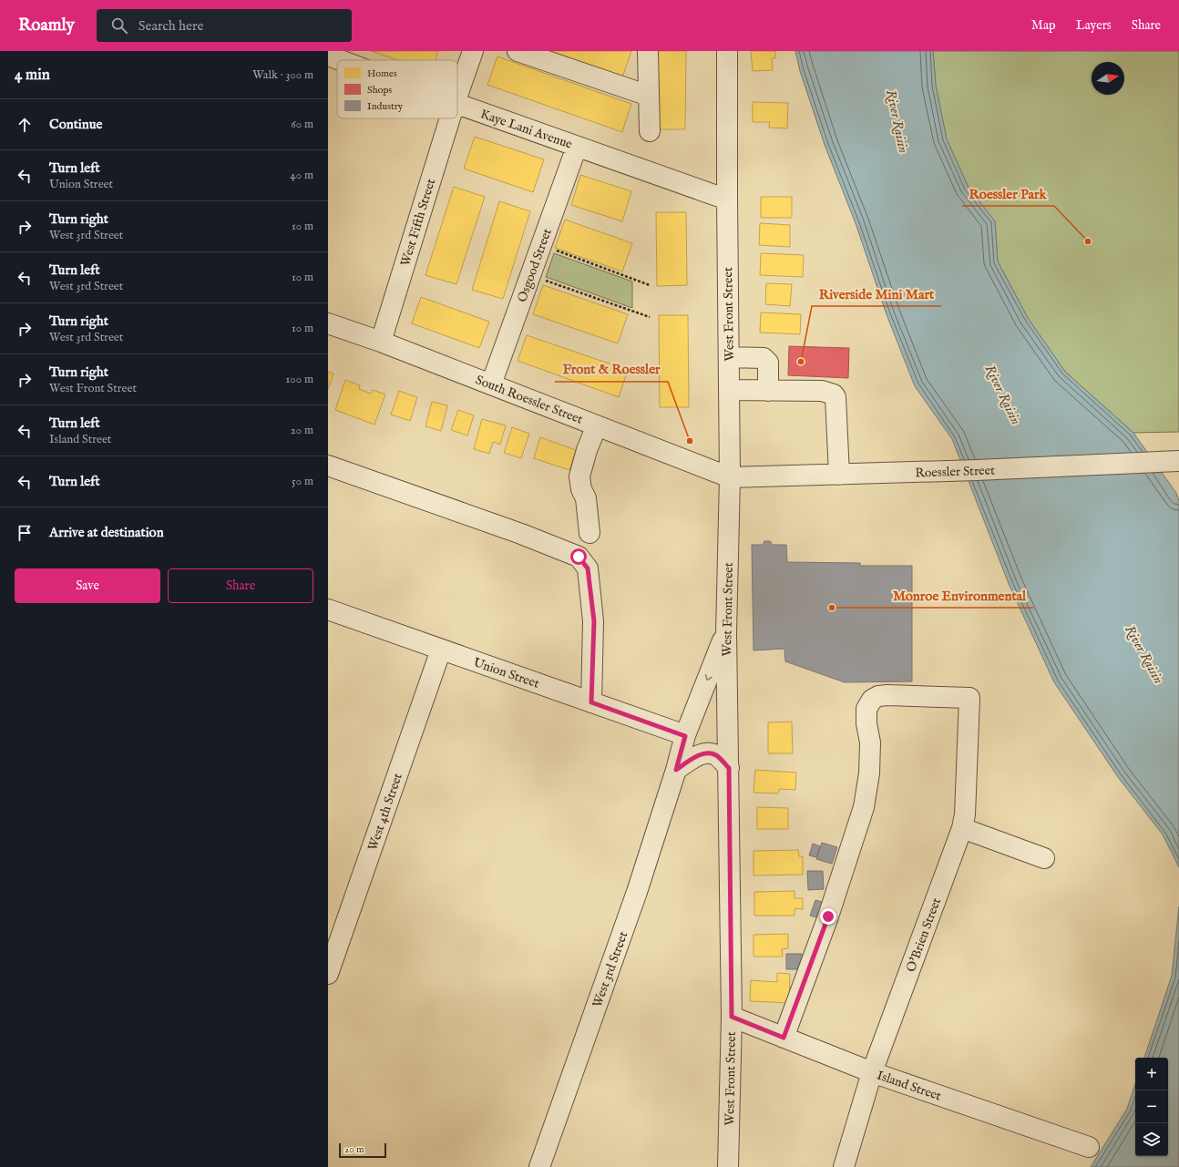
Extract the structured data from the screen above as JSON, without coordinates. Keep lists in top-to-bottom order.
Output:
{
  "streets": {
    "street": [
      "Kaye Lani Avenue",
      "West Fifth Street",
      "Osgood Street",
      "West Front Street",
      "South Roessler Street",
      "Roessler Street",
      "Union Street",
      "West 4th Street",
      "O'Brien Street",
      "West 3rd Street",
      "Island Street"
    ]
  },
  "crossings": [
    ["Kaye Lani Avenue", "Osgood Street"],
    ["Kaye Lani Avenue", "West Front Street"],
    ["West Fifth Street", "South Roessler Street"],
    ["Osgood Street", "South Roessler Street"],
    ["West Front Street", "South Roessler Street"],
    ["West Front Street", "Roessler Street"],
    ["West Front Street", "West 3rd Street"],
    ["West Front Street", "Island Street"],
    ["South Roessler Street", "Roessler Street"],
    ["Union Street", "West 4th Street"],
    ["Union Street", "West 3rd Street"],
    ["O'Brien Street", "Island Street"]
  ],
  "water": ["River Raisin"],
  "places": [
    "Roessler Park",
    "Riverside Mini Mart",
    "Front & Roessler",
    "Monroe Environmental"
  ],
  "legend": ["Homes", "Shops", "Industry"],
  "scale_bar": "20 m",
  "north": "right",
  "page": {
    "header": "Roamly",
    "search": "Search here",
    "nav": ["Map", "Layers", "Share"],
    "heading": ["4 min", "Walk · 300 m"],
    "list": [
      ["Continue", "60 m"],
      ["Turn left", "Union Street", "40 m"],
      ["Turn right", "West 3rd Street", "10 m"],
      ["Turn left", "West 3rd Street", "10 m"],
      ["Turn right", "West 3rd Street", "10 m"],
      ["Turn right", "West Front Street", "100 m"],
      ["Turn left", "Island Street", "20 m"],
      ["Turn left", "50 m"],
      "Arrive at destination"
    ],
    "buttons": ["Save", "Share"],
    "map_buttons": ["+", "−"],
    "scale": "20 m"
  }
}
